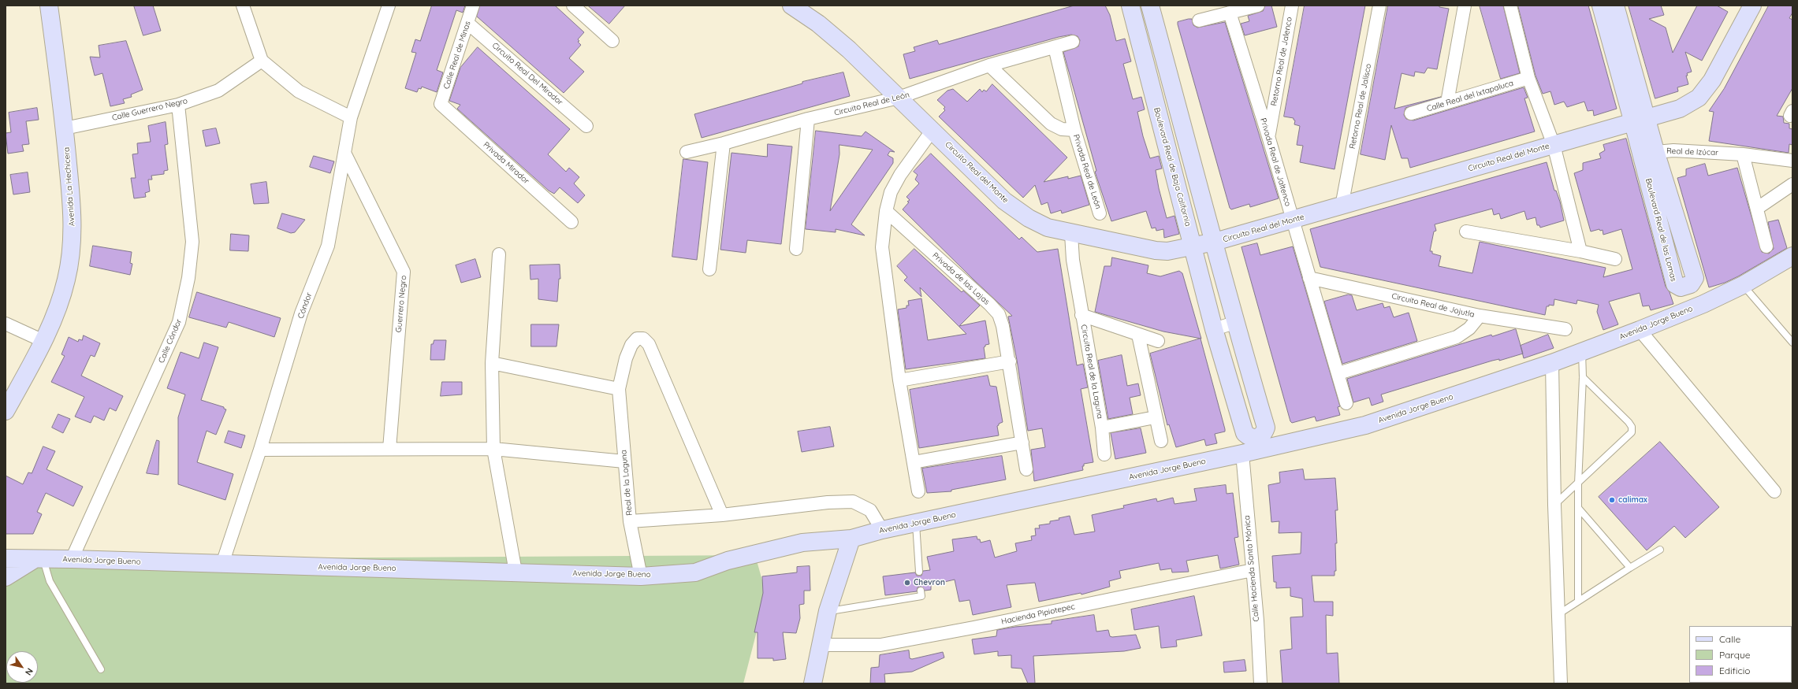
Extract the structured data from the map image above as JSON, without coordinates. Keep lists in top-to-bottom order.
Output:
{
  "streets": {
    "street": [
      "Calle Real de Minas",
      "Retorno Real de Jalenco",
      "Circuito Real Del Mirador",
      "Calle Real del Ixtapaluca",
      "Circuito Real de León",
      "Retorno Real de Jalísco",
      "Calle Guerrero Negro",
      "Real de Izúcar",
      "Circuito Real del Monte",
      "Privada Real de Jaltenco",
      "Privada Mirador",
      "Boulevard Real de Baja California",
      "Privada Real de León",
      "Avenida La Hechicera",
      "Boulevard Real de las Lomas",
      "Privada de las Lajas",
      "Guerrero Negro",
      "Cóndor",
      "Circuito Real de Jojutla",
      "Avenida Jorge Bueno",
      "Calle Cóndor",
      "Circuito Real de la Laguna",
      "Real de la Laguna",
      "Calle Hacienda Santa Mónica",
      "Hacienda Pipiotepec"
    ]
  },
  "crossings": [
    ["Calle Real de Minas", "Circuito Real Del Mirador"],
    ["Calle Real de Minas", "Privada Mirador"],
    ["Retorno Real de Jalenco", "Privada Real de Jaltenco"],
    ["Circuito Real de León", "Circuito Real del Monte"],
    ["Retorno Real de Jalísco", "Circuito Real del Monte"],
    ["Calle Guerrero Negro", "Avenida La Hechicera"],
    ["Calle Guerrero Negro", "Calle Cóndor"],
    ["Real de Izúcar", "Boulevard Real de las Lomas"],
    ["Circuito Real del Monte", "Privada Real de Jaltenco"],
    ["Circuito Real del Monte", "Boulevard Real de Baja California"],
    ["Circuito Real del Monte", "Boulevard Real de las Lomas"],
    ["Circuito Real del Monte", "Circuito Real de la Laguna"],
    ["Privada Real de Jaltenco", "Circuito Real de Jojutla"],
    ["Guerrero Negro", "Cóndor"],
    ["Cóndor", "Avenida Jorge Bueno"],
    ["Avenida Jorge Bueno", "Calle Cóndor"],
    ["Avenida Jorge Bueno", "Real de la Laguna"],
    ["Avenida Jorge Bueno", "Calle Hacienda Santa Mónica"],
    ["Calle Hacienda Santa Mónica", "Hacienda Pipiotepec"]
  ],
  "places": ["calimax", "Chevron"],
  "legend": ["Calle", "Parque", "Edificio"],
  "north": "bottom right"
}
